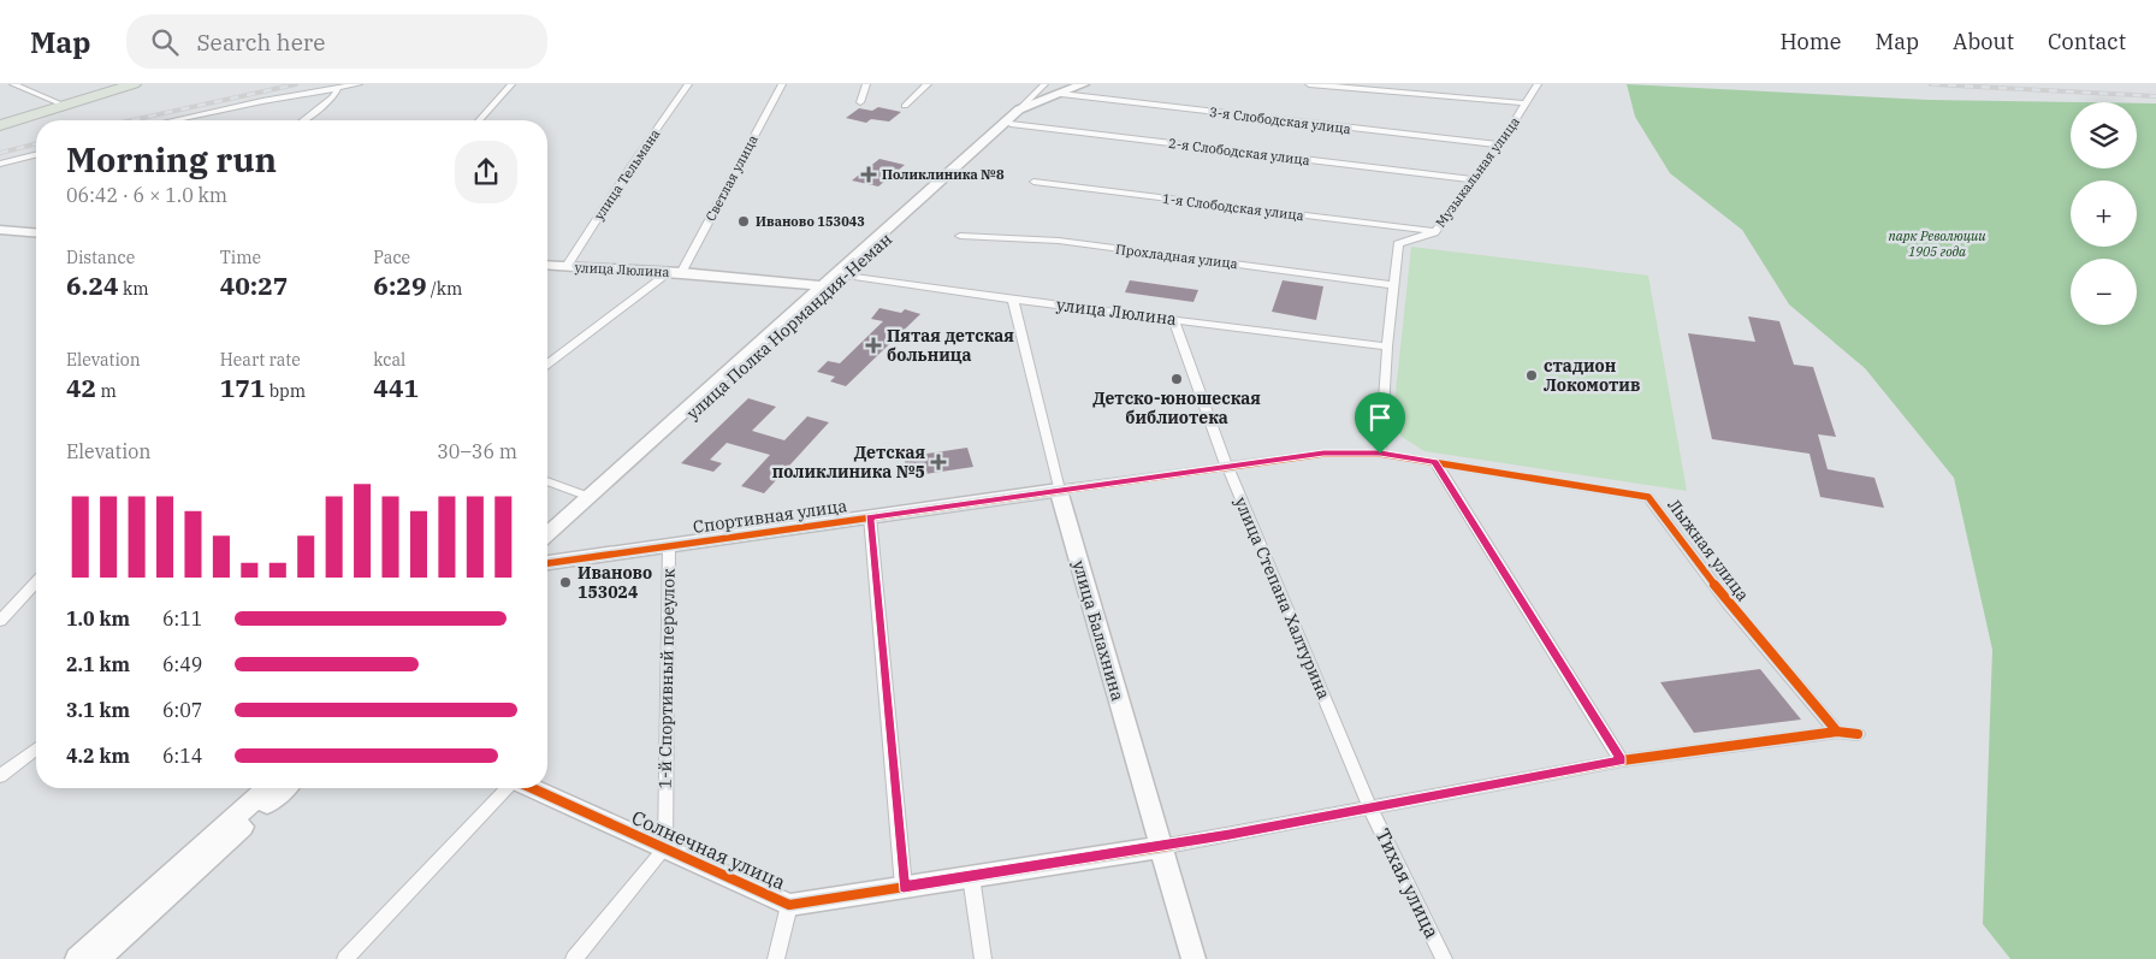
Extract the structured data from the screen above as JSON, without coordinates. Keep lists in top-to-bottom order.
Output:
{
  "streets": {
    "street": [
      "3-я Слободская улица",
      "2-я Слободская улица",
      "Музыкальная улица",
      "улица Тельмана",
      "Светлая улица",
      "1-я Слободская улица",
      "Прохладная улица",
      "улица Люлина",
      "улица Полка Нормандия-Неман",
      "Спортивная улица",
      "Лыжная улица",
      "улица Степана Халтурина",
      "улица Балахнина",
      "1-й Спортивный переулок",
      "Солнечная улица",
      "Тихая улица"
    ]
  },
  "crossings": [
    ["3-я Слободская улица", "Музыкальная улица"],
    ["3-я Слободская улица", "улица Полка Нормандия-Неман"],
    ["2-я Слободская улица", "Музыкальная улица"],
    ["2-я Слободская улица", "улица Полка Нормандия-Неман"],
    ["Музыкальная улица", "1-я Слободская улица"],
    ["Музыкальная улица", "Прохладная улица"],
    ["Музыкальная улица", "улица Люлина"],
    ["Музыкальная улица", "Спортивная улица"],
    ["улица Тельмана", "улица Люлина"],
    ["Светлая улица", "улица Люлина"],
    ["улица Люлина", "улица Полка Нормандия-Неман"],
    ["улица Люлина", "улица Степана Халтурина"],
    ["улица Люлина", "улица Балахнина"],
    ["Спортивная улица", "Лыжная улица"],
    ["Спортивная улица", "улица Степана Халтурина"],
    ["Спортивная улица", "улица Балахнина"],
    ["Спортивная улица", "1-й Спортивный переулок"],
    ["Лыжная улица", "Солнечная улица"],
    ["улица Степана Халтурина", "Солнечная улица"],
    ["улица Степана Халтурина", "Тихая улица"],
    ["улица Балахнина", "Солнечная улица"],
    ["1-й Спортивный переулок", "Солнечная улица"],
    ["Солнечная улица", "Тихая улица"]
  ],
  "parks": ["парк Революции 1905 года"],
  "places": {
    "health": ["Поликлиника №8", "Пятая детская больница", "Детская поликлиника №5"],
    "other": [
      "Иваново 153043",
      "стадион Локомотив",
      "Детско-юношеская библиотека",
      "Иваново 153024"
    ]
  },
  "page": {
    "header": "Map",
    "search": "Search here",
    "nav": [
      "Home",
      "Map",
      "About",
      "Contact"
    ],
    "map_buttons": ["+", "−"],
    "heading": ["Morning run", "06:42 · 6 × 1.0 km"],
    "stats": [
      ["Distance", "6.24 km"],
      ["Time", "40:27"],
      ["Pace", "6:29 /km"],
      ["Elevation", "42 m"],
      ["Heart rate", "171 bpm"],
      ["kcal", "441"]
    ],
    "chart": ["Elevation", "30–36 m"],
    "list": [
      {
        "name": "1.0 km",
        "note": "6:11"
      },
      {
        "name": "2.1 km",
        "note": "6:49"
      },
      {
        "name": "3.1 km",
        "note": "6:07"
      },
      {
        "name": "4.2 km",
        "note": "6:14"
      }
    ]
  }
}
